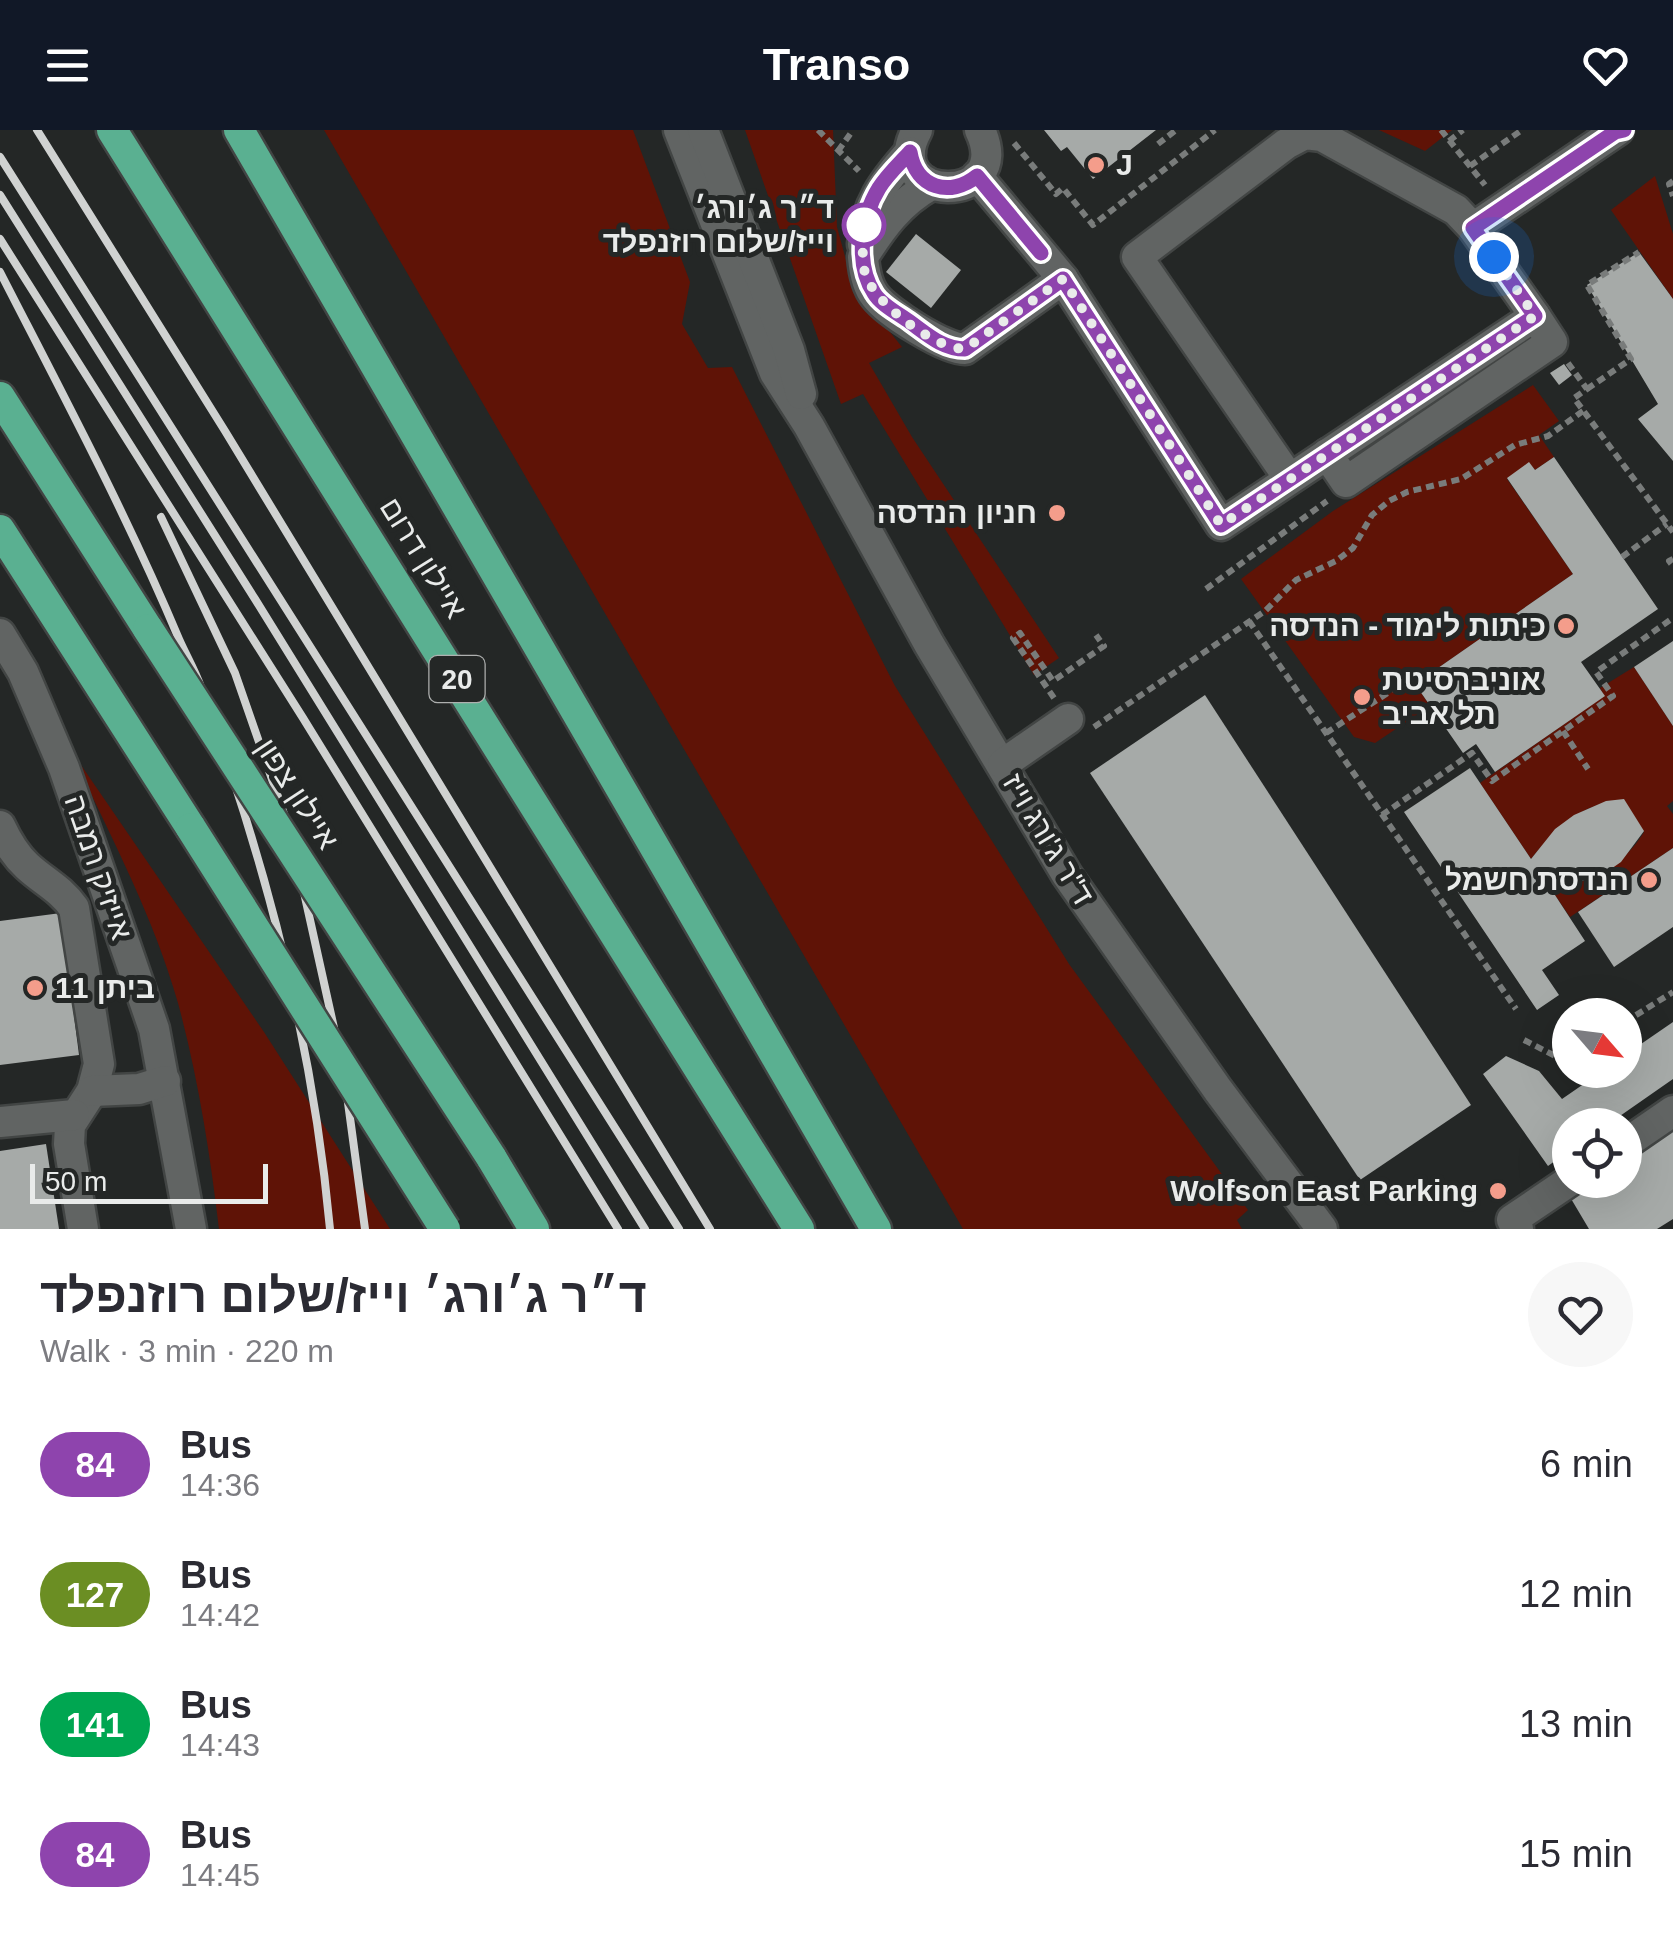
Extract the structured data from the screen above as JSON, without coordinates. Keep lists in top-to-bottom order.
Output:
{
  "streets": {
    "highway": ["איילון דרום", "20", "איילון צפון"],
    "street": ["ד\"ר ג'ורג וייז", "אייזיק רמבה"]
  },
  "places": [
    "J",
    "ד״ר ג׳ורג׳ וייז/שלום רוזנפלד",
    "חניון הנדסה",
    "כיתות לימוד - הנדסה",
    "אוניברסיטת תל אביב",
    "הנדסת חשמל",
    "ביתן 11",
    "Wolfson East Parking"
  ],
  "lines": ["bus line 84"],
  "scale_bar": "50 m",
  "north": "bottom right",
  "page": {
    "header": "Transo",
    "scale": "50 m",
    "heading": ["ד״ר ג׳ורג׳ וייז/שלום רוזנפלד", "Walk · 3 min · 220 m"],
    "list": [
      {
        "mark": "84",
        "name": "Bus",
        "note": "14:36",
        "value": "6 min"
      },
      {
        "mark": "127",
        "name": "Bus",
        "note": "14:42",
        "value": "12 min"
      },
      {
        "mark": "141",
        "name": "Bus",
        "note": "14:43",
        "value": "13 min"
      },
      {
        "mark": "84",
        "name": "Bus",
        "note": "14:45",
        "value": "15 min"
      }
    ]
  }
}
